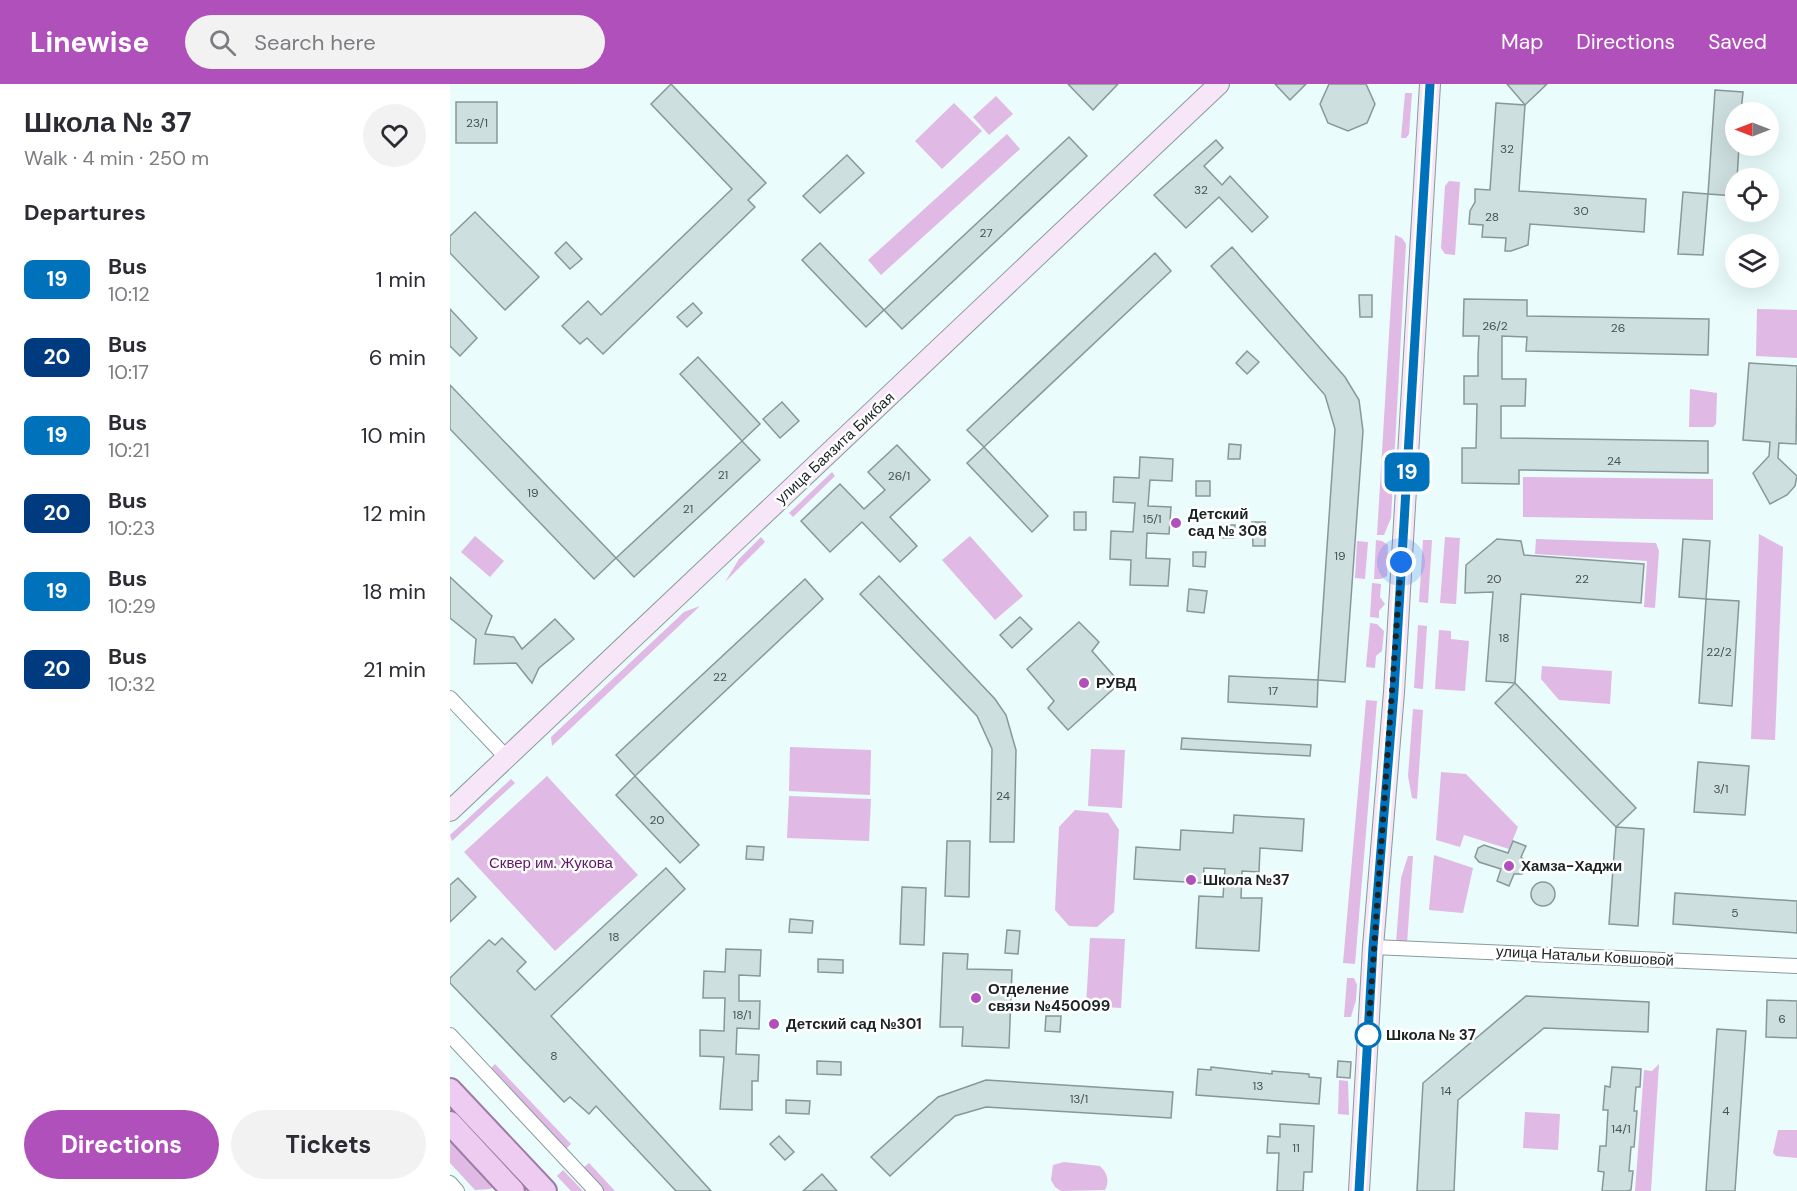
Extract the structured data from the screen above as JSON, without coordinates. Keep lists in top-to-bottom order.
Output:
{
  "streets": {
    "main road": ["улица Баязита Бикбая"],
    "street": ["улица Натальи Ковшовой"]
  },
  "parks": ["Сквер им. Жукова"],
  "places": [
    "Детский сад № 308",
    "РУВД",
    "Хамза-Хаджи",
    "Школа №37",
    "Отделение связи №450099",
    "Детский сад №301",
    "Школа № 37"
  ],
  "lines": ["bus line 19"],
  "house_numbers": [
    "23/1",
    "32",
    "32",
    "30",
    "28",
    "27",
    "26/2",
    "26",
    "24",
    "21",
    "26/1",
    "19",
    "21",
    "15/1",
    "19",
    "20",
    "22",
    "18",
    "22/2",
    "22",
    "17",
    "3/1",
    "24",
    "20",
    "5",
    "18",
    "18/1",
    "6",
    "8",
    "13",
    "14",
    "13/1",
    "4",
    "14/1",
    "11"
  ],
  "north": "left",
  "page": {
    "header": "Linewise",
    "search": "Search here",
    "nav": ["Map", "Directions", "Saved"],
    "heading": [
      ["Школа № 37", "Walk · 4 min · 250 m"],
      "Departures"
    ],
    "on_map": "19",
    "list": [
      {
        "mark": "19",
        "name": "Bus",
        "note": "10:12",
        "value": "1 min"
      },
      {
        "mark": "20",
        "name": "Bus",
        "note": "10:17",
        "value": "6 min"
      },
      {
        "mark": "19",
        "name": "Bus",
        "note": "10:21",
        "value": "10 min"
      },
      {
        "mark": "20",
        "name": "Bus",
        "note": "10:23",
        "value": "12 min"
      },
      {
        "mark": "19",
        "name": "Bus",
        "note": "10:29",
        "value": "18 min"
      },
      {
        "mark": "20",
        "name": "Bus",
        "note": "10:32",
        "value": "21 min"
      }
    ],
    "buttons": ["Directions", "Tickets"]
  }
}
